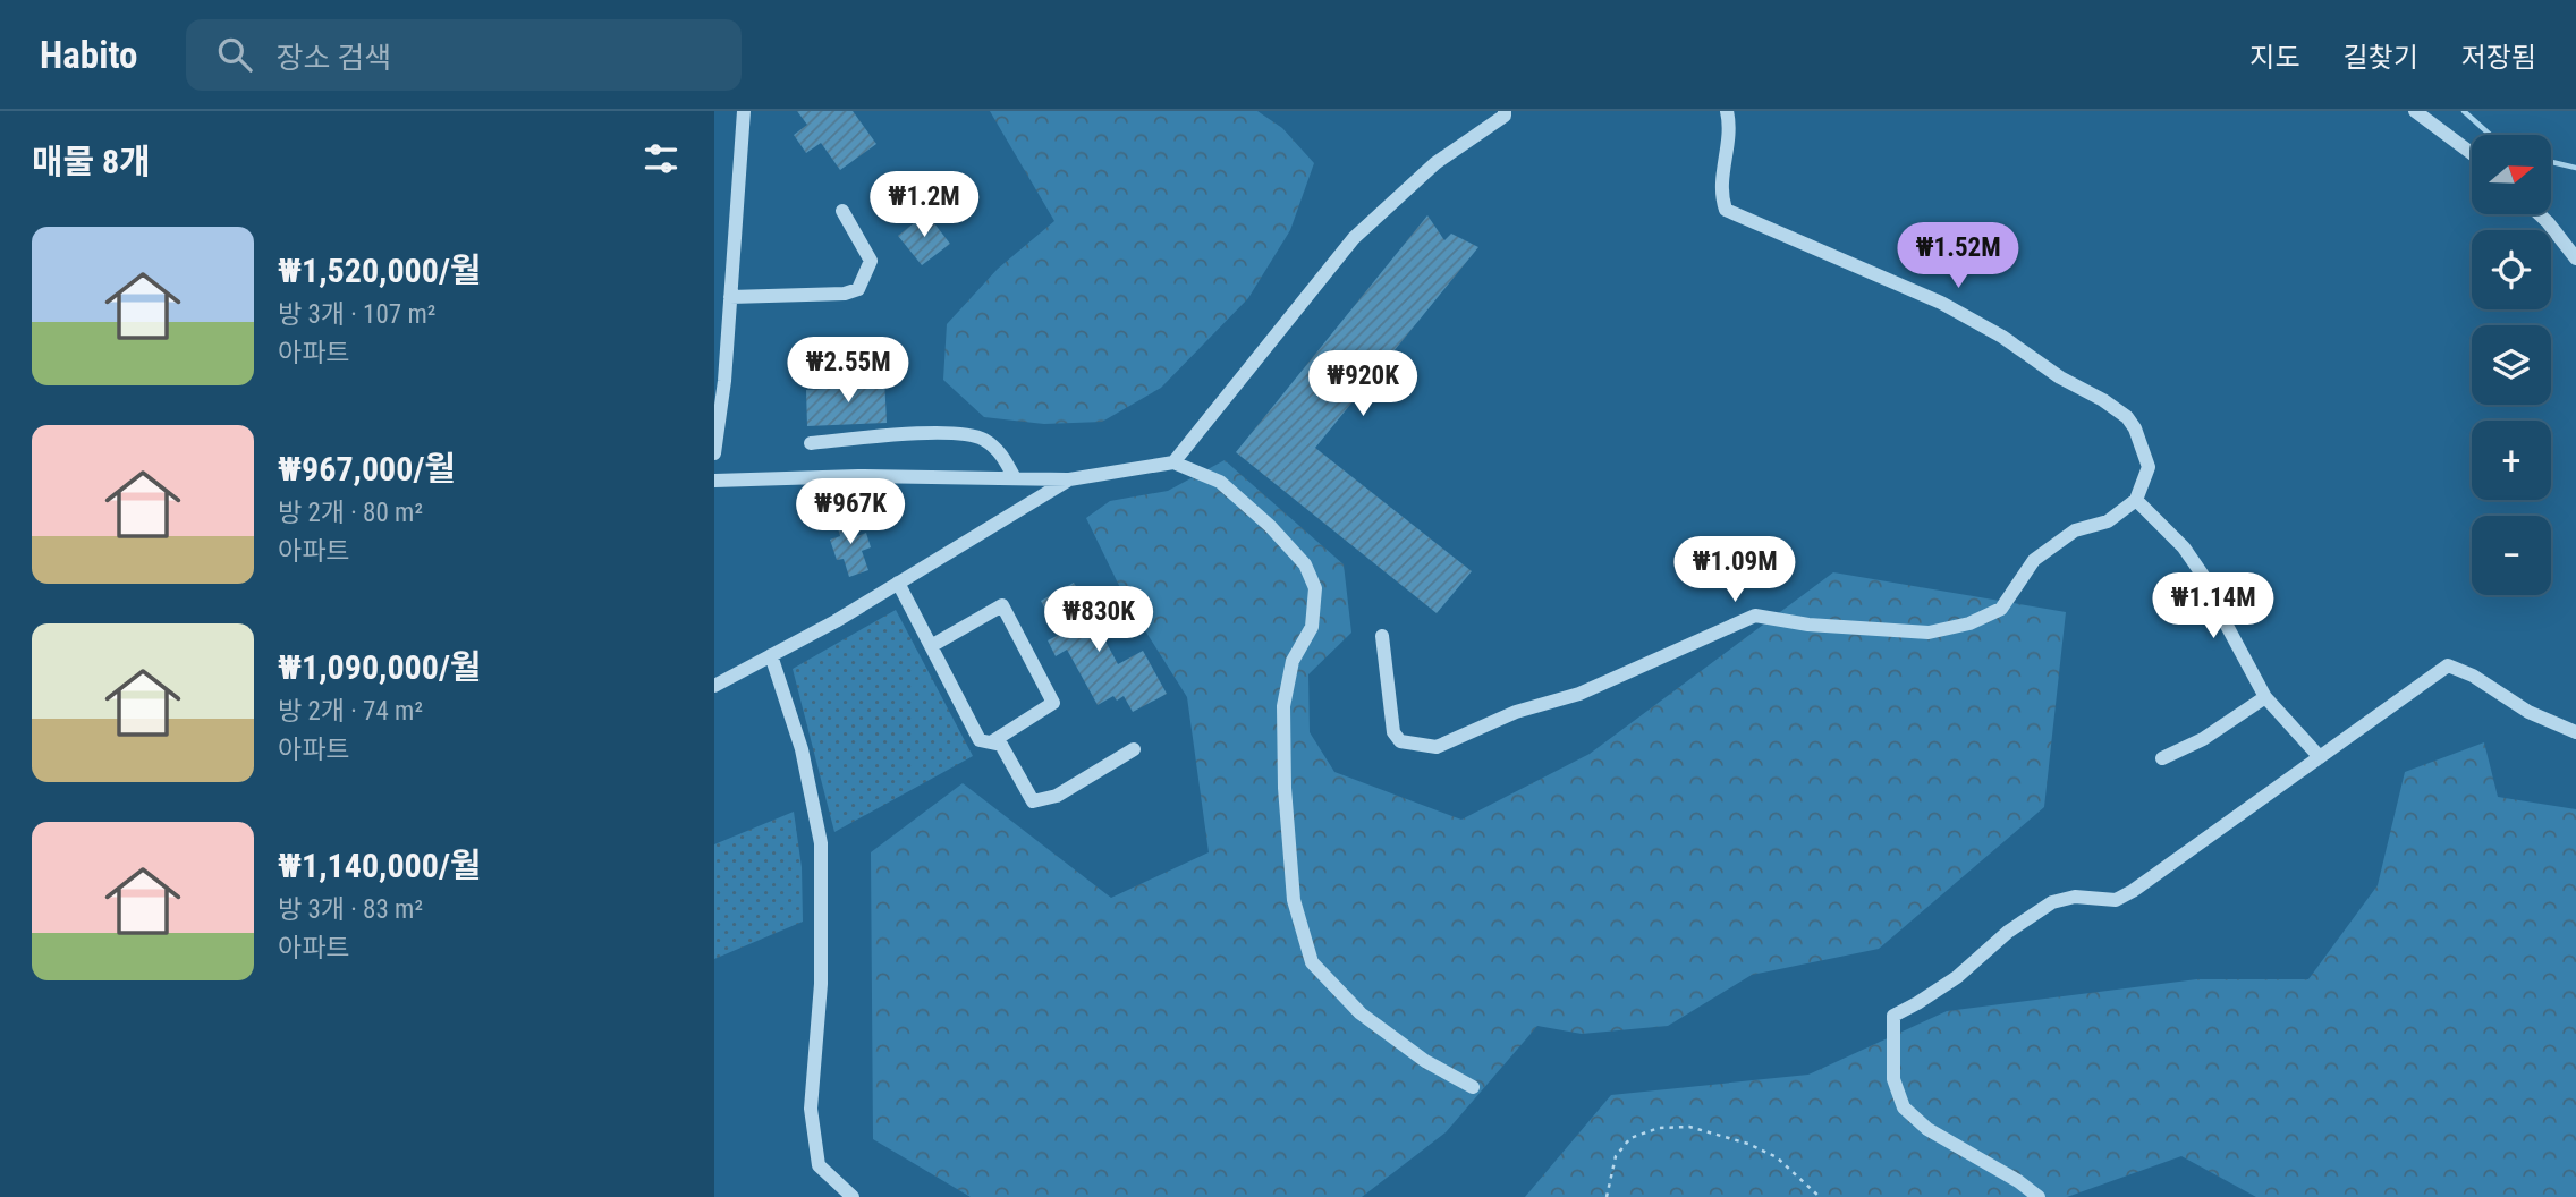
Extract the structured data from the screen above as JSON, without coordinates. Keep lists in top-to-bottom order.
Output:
{
  "north": "right",
  "page": {
    "header": "Habito",
    "search": "장소 검색",
    "nav": ["지도", "길찾기", "저장됨"],
    "heading": "매물 8개",
    "map_buttons": ["+", "−"],
    "price": [
      "₩1.2M",
      "₩1.52M",
      "₩2.55M",
      "₩920K",
      "₩967K",
      "₩1.09M",
      "₩1.14M",
      "₩830K"
    ],
    "list": [
      {
        "name": "₩1,520,000/월",
        "note": "방 3개 · 107 m² · 아파트"
      },
      {
        "name": "₩967,000/월",
        "note": "방 2개 · 80 m² · 아파트"
      },
      {
        "name": "₩1,090,000/월",
        "note": "방 2개 · 74 m² · 아파트"
      },
      {
        "name": "₩1,140,000/월",
        "note": "방 3개 · 83 m² · 아파트"
      }
    ]
  }
}
